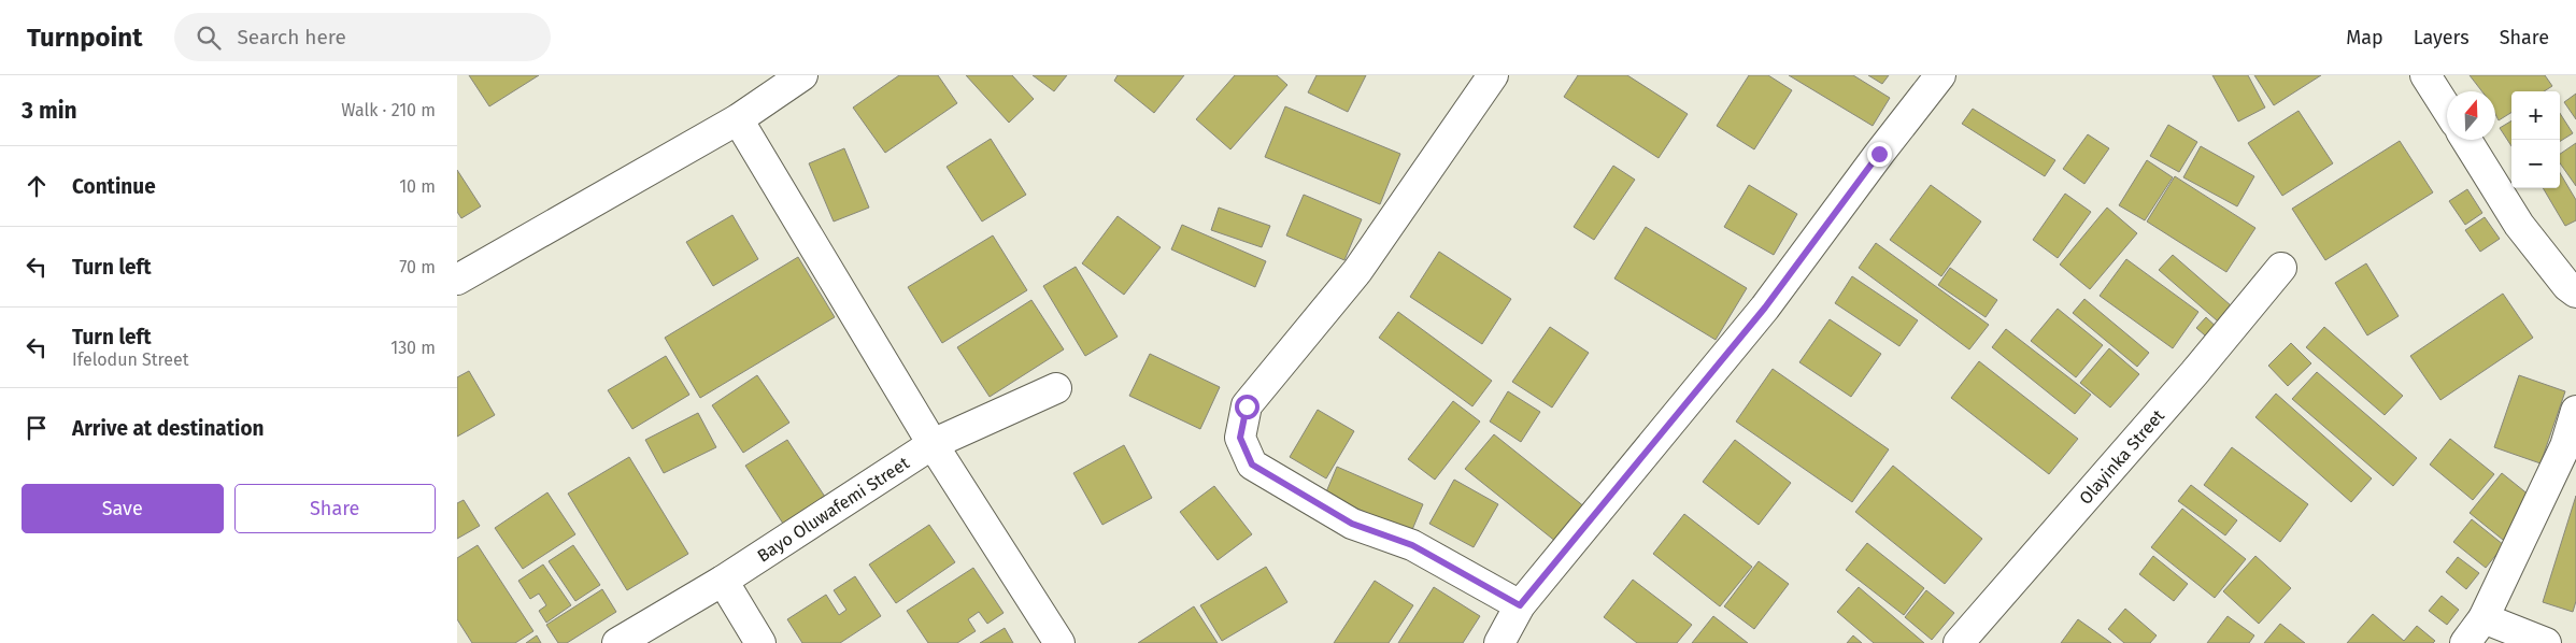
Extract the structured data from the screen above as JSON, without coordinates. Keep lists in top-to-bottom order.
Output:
{
  "streets": {
    "street": ["Olayinka Street", "Bayo Oluwafemi Street"]
  },
  "north": "top",
  "page": {
    "header": "Turnpoint",
    "search": "Search here",
    "nav": ["Map", "Layers", "Share"],
    "heading": ["3 min", "Walk · 210 m"],
    "map_buttons": ["+", "−"],
    "list": [
      ["Continue", "10 m"],
      ["Turn left", "70 m"],
      ["Turn left", "Ifelodun Street", "130 m"],
      "Arrive at destination"
    ],
    "buttons": ["Save", "Share"]
  }
}
